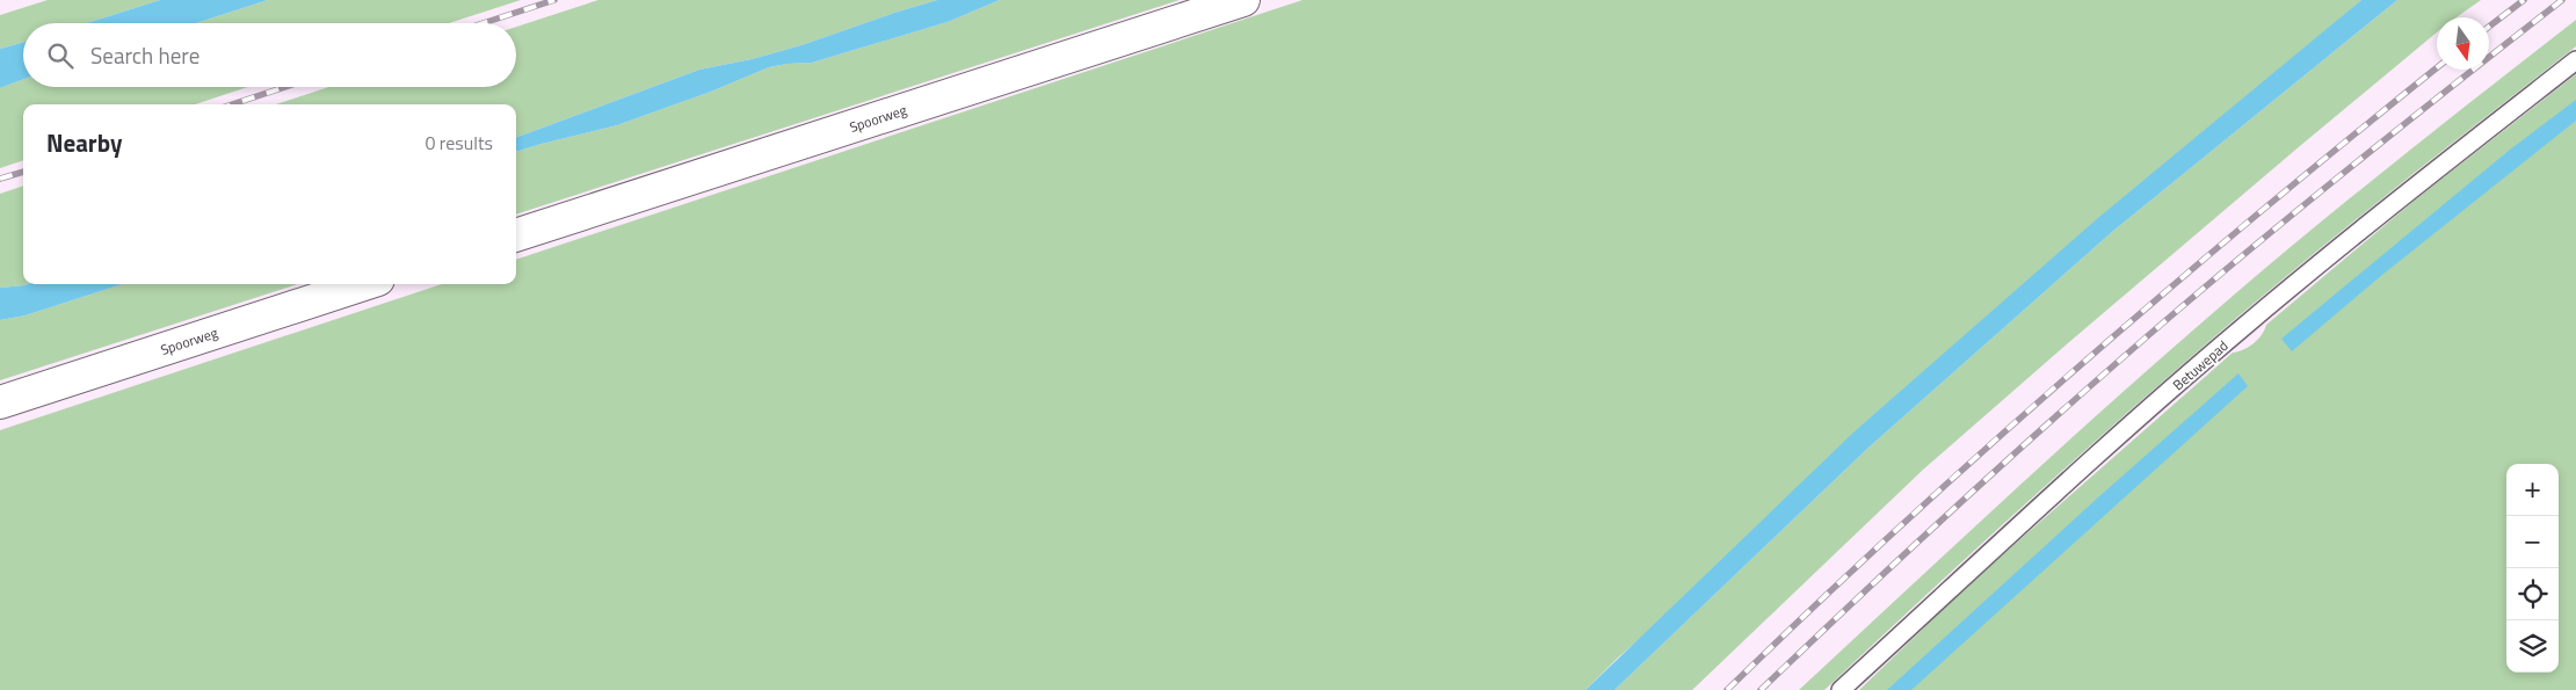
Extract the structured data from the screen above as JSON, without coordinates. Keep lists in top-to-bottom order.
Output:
{
  "streets": {
    "street": ["Spoorweg"],
    "lane": ["Betuwepad"]
  },
  "north": "bottom",
  "page": {
    "search": "Search here",
    "heading": ["Nearby", "0 results"],
    "map_buttons": ["+", "−"]
  }
}
